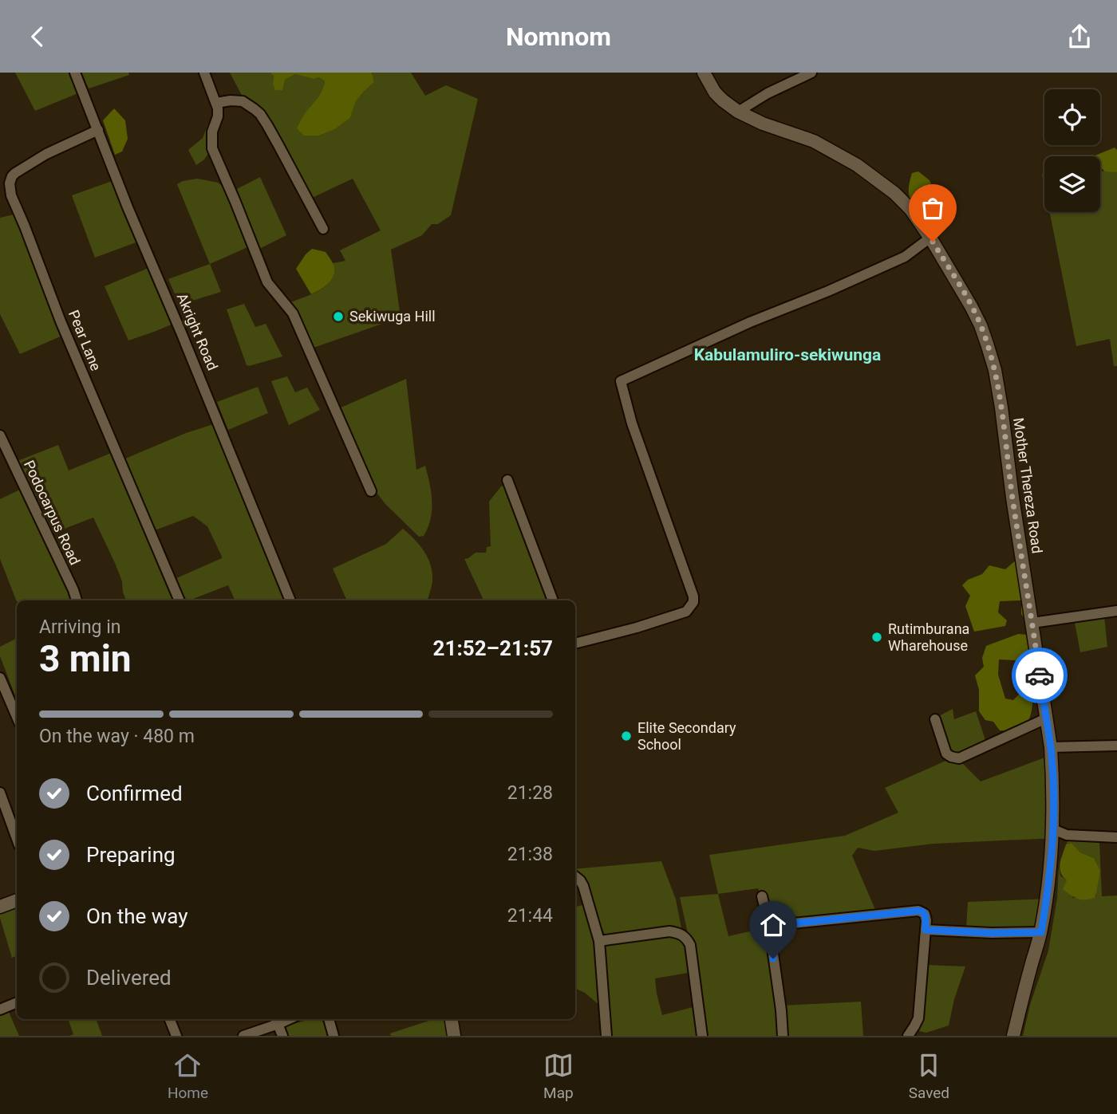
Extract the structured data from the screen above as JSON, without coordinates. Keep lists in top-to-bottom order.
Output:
{
  "streets": {
    "street": [
      "Akright Road",
      "Pear Lane",
      "Mother Thereza Road",
      "Podocarpus Road"
    ]
  },
  "crossings": [
    ["Akright Road", "Pear Lane"]
  ],
  "districts": ["Kabulamuliro-sekiwunga"],
  "places": ["Sekiwuga Hill", "Rutimburana Wharehouse", "Elite Secondary School"],
  "page": {
    "header": "Nomnom",
    "heading": ["3 min", "Arriving in", "21:52–21:57"],
    "bar": "On the way · 480 m",
    "list": [
      ["Confirmed", "21:28"],
      ["Preparing", "21:38"],
      ["On the way", "21:44"],
      "Delivered"
    ],
    "tabs": ["Home", "Map", "Saved"]
  }
}
